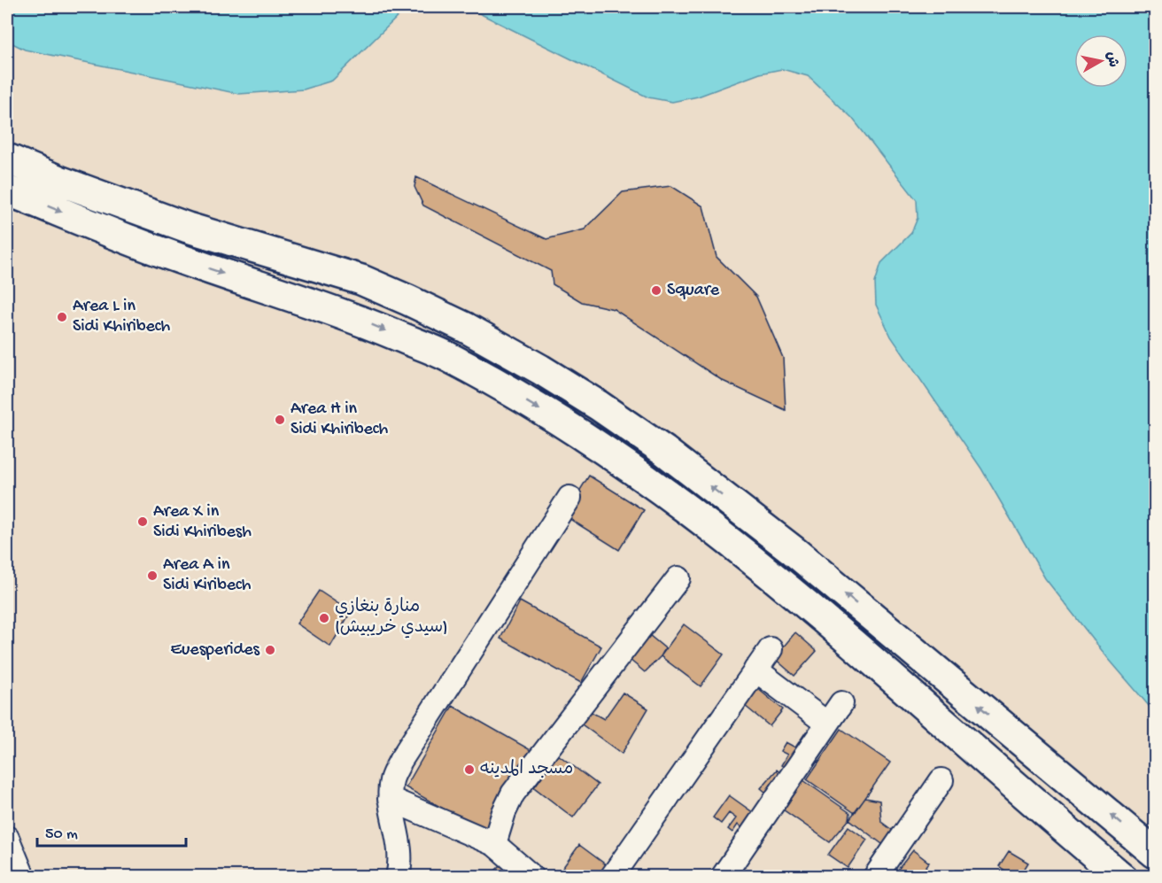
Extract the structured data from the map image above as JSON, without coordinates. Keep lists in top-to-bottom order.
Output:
{
  "places": [
    "Square",
    "Area L in Sidi Khiribech",
    "Area H in Sidi Khiribech",
    "Area X in Sidi Khiribesh",
    "Area A in Sidi Kiribech",
    "منارة بنغازي (سيدي خريبيش)",
    "Euesperides",
    "مسجد المدينه"
  ],
  "scale_bar": "50 m",
  "north": "right"
}
